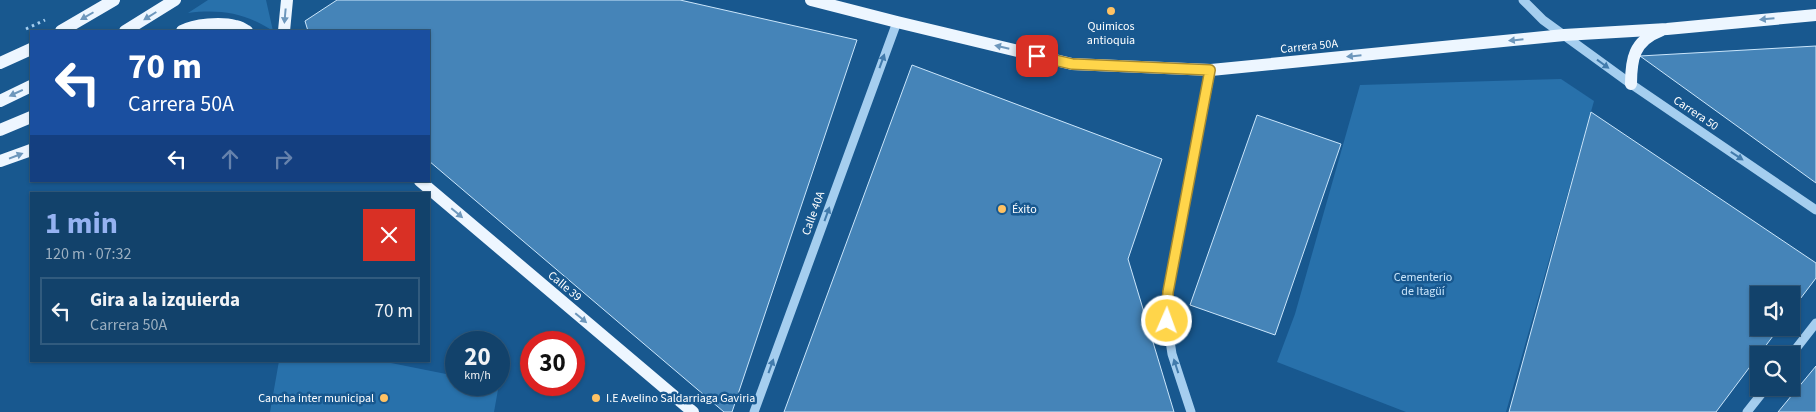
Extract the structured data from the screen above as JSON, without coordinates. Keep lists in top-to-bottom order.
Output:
{
  "streets": {
    "main road": ["Carrera 50A", "Calle 39"],
    "street": ["Carrera 50", "Calle 40A"]
  },
  "crossings": [
    ["Carrera 50A", "Carrera 50"],
    ["Carrera 50A", "Calle 40A"]
  ],
  "one_way": [
    "Carrera 50A",
    "Carrera 50",
    "Calle 40A",
    "Calle 39"
  ],
  "parks": ["Cementerio de Itagüí"],
  "places": [
    "Quimicos antioquia",
    "Éxito",
    "Cancha inter municipal",
    "I.E Avelino Saldarriaga Gaviria"
  ],
  "page": {
    "turn": ["70 m", "Carrera 50A"],
    "heading": ["1 min", "120 m · 07:32"],
    "list": [
      {
        "name": "Gira a la izquierda",
        "note": "Carrera 50A",
        "value": "70 m"
      }
    ],
    "speed": "20 km/h",
    "limit": "30"
  }
}
